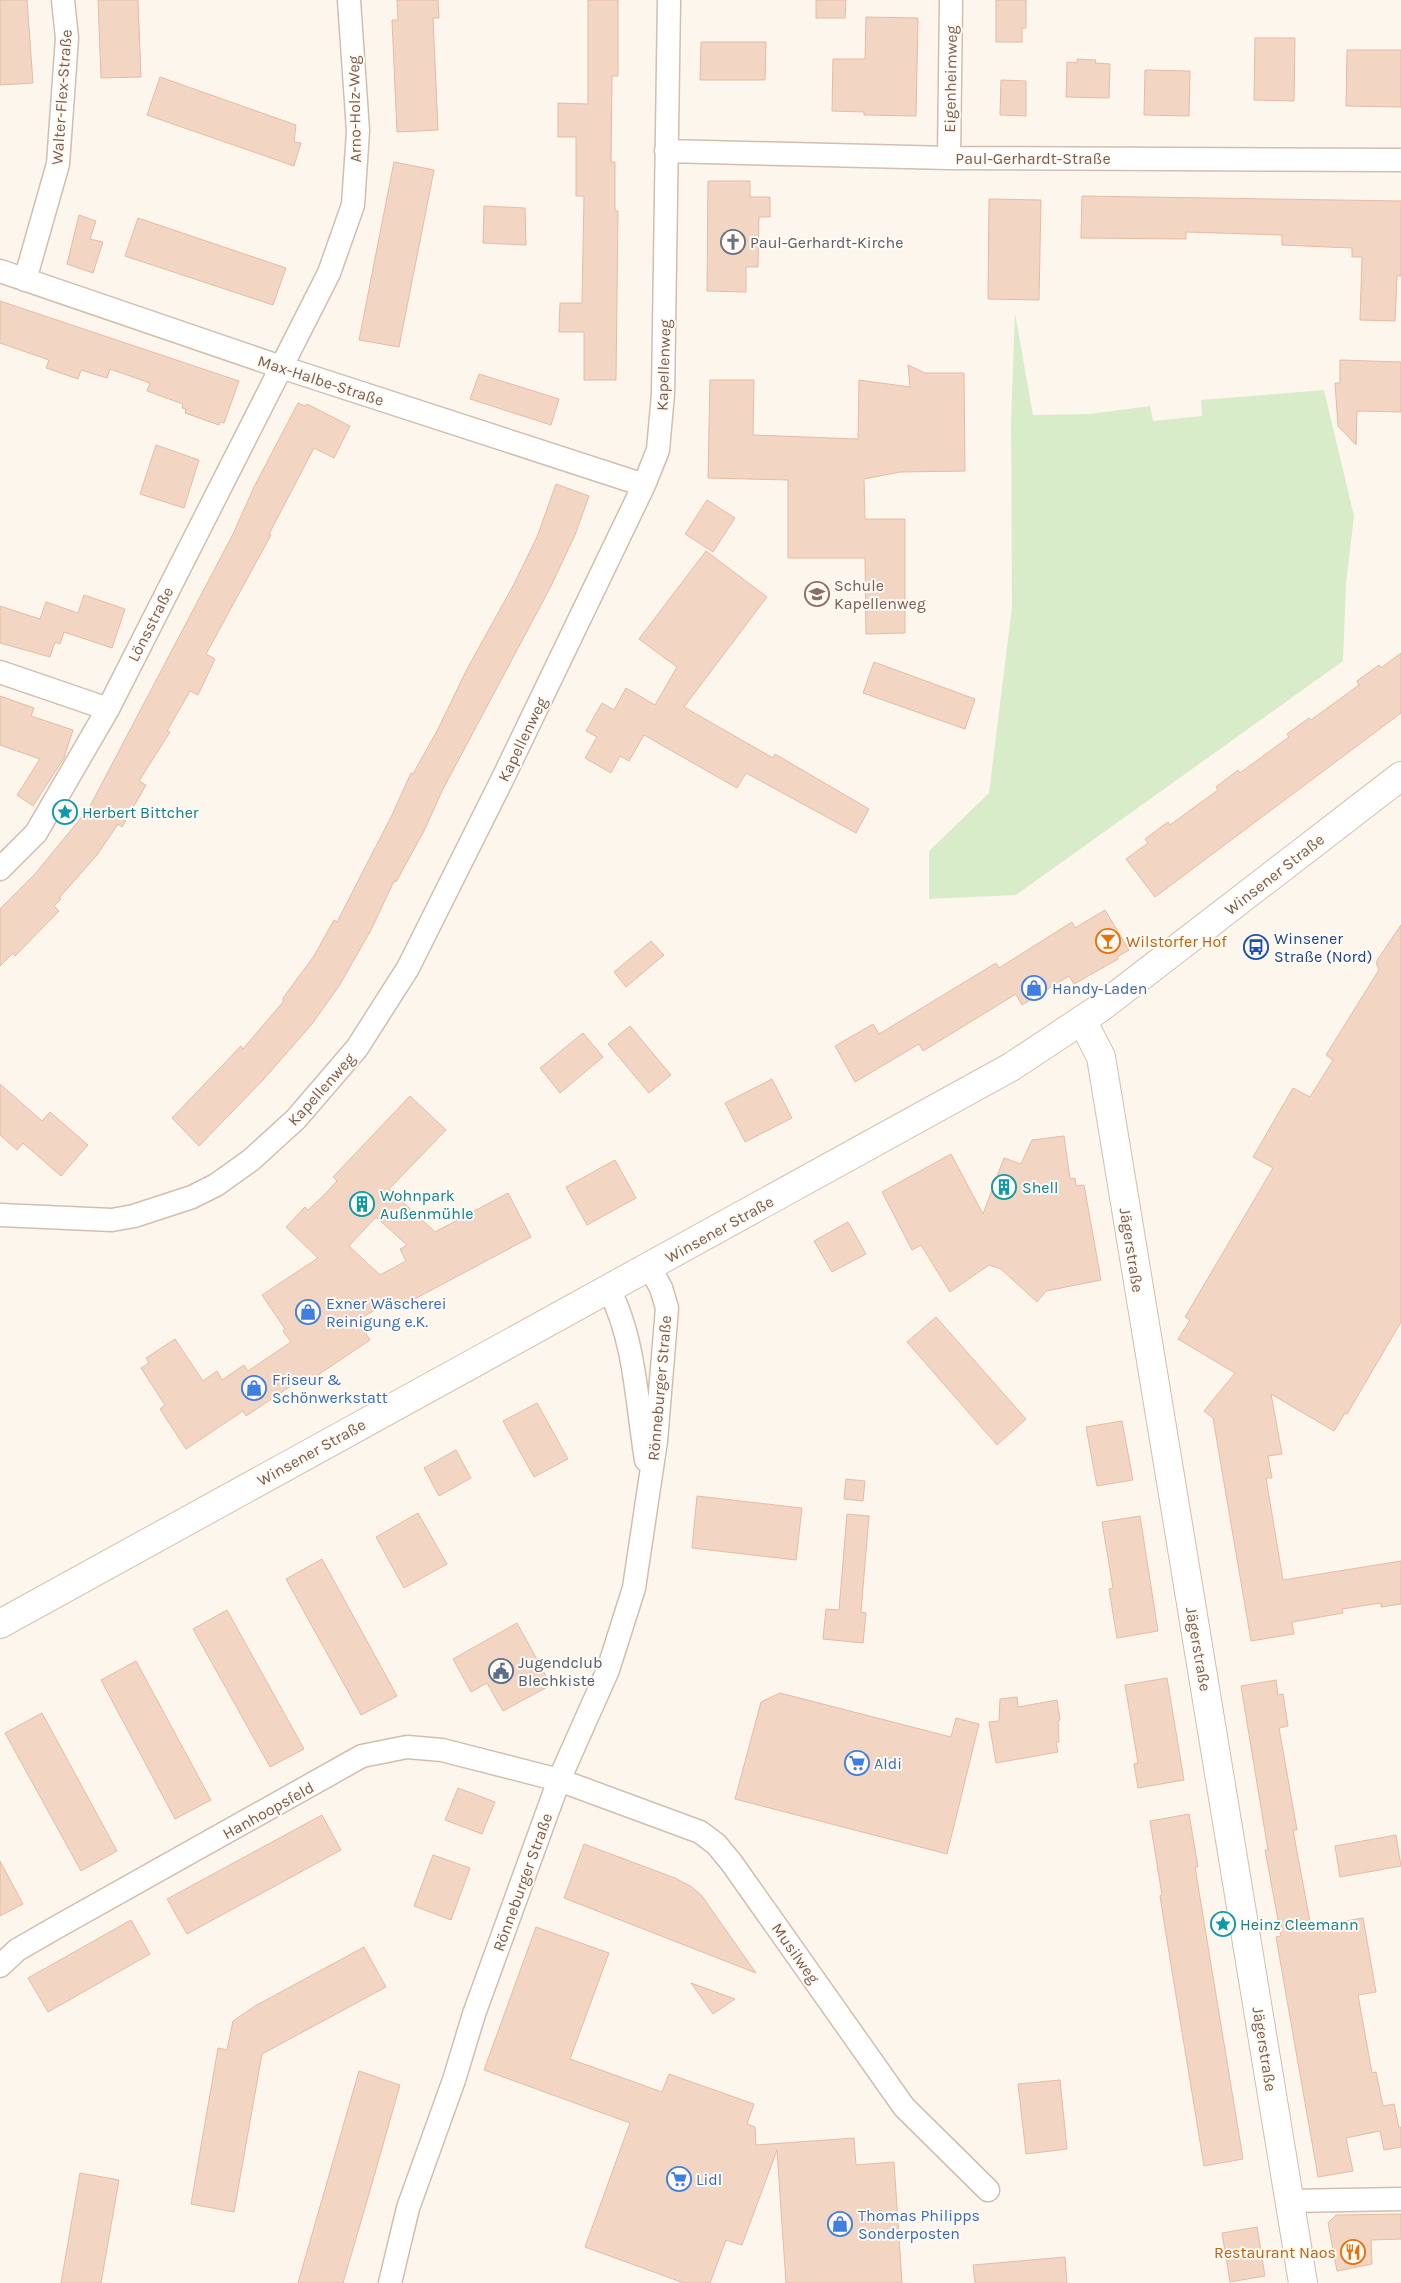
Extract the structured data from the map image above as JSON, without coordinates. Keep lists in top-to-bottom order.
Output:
{
  "streets": {
    "main road": ["Winsener Straße", "Jägerstraße"],
    "street": [
      "Eigenheimweg",
      "Walter-Flex-Straße",
      "Arno-Holz-Weg",
      "Paul-Gerhardt-Straße",
      "Kapellenweg",
      "Max-Halbe-Straße",
      "Lönsstraße",
      "Rönneburger Straße",
      "Hanhoopsfeld",
      "Musilweg"
    ]
  },
  "crossings": [
    ["Eigenheimweg", "Paul-Gerhardt-Straße"],
    ["Walter-Flex-Straße", "Max-Halbe-Straße"],
    ["Arno-Holz-Weg", "Max-Halbe-Straße"],
    ["Arno-Holz-Weg", "Lönsstraße"],
    ["Paul-Gerhardt-Straße", "Kapellenweg"],
    ["Kapellenweg", "Max-Halbe-Straße"],
    ["Max-Halbe-Straße", "Lönsstraße"],
    ["Winsener Straße", "Jägerstraße"],
    ["Winsener Straße", "Rönneburger Straße"],
    ["Rönneburger Straße", "Hanhoopsfeld"],
    ["Rönneburger Straße", "Musilweg"],
    ["Hanhoopsfeld", "Musilweg"]
  ],
  "places": {
    "church": ["Paul-Gerhardt-Kirche"],
    "school or university": ["Schule Kapellenweg"],
    "place": ["Herbert Bittcher", "Heinz Cleemann"],
    "bar": ["Wilstorfer Hof"],
    "bus stop": ["Winsener Straße (Nord)"],
    "shop": [
      "Handy-Laden",
      "Exner Wäscherei Reinigung e.K.",
      "Friseur & Schönwerkstatt",
      "Thomas Philipps Sonderposten"
    ],
    "building": ["Shell", "Wohnpark Außenmühle"],
    "public building": ["Jugendclub Blechkiste"],
    "supermarket": ["Aldi", "Lidl"],
    "restaurant": ["Restaurant Naos"]
  }
}
